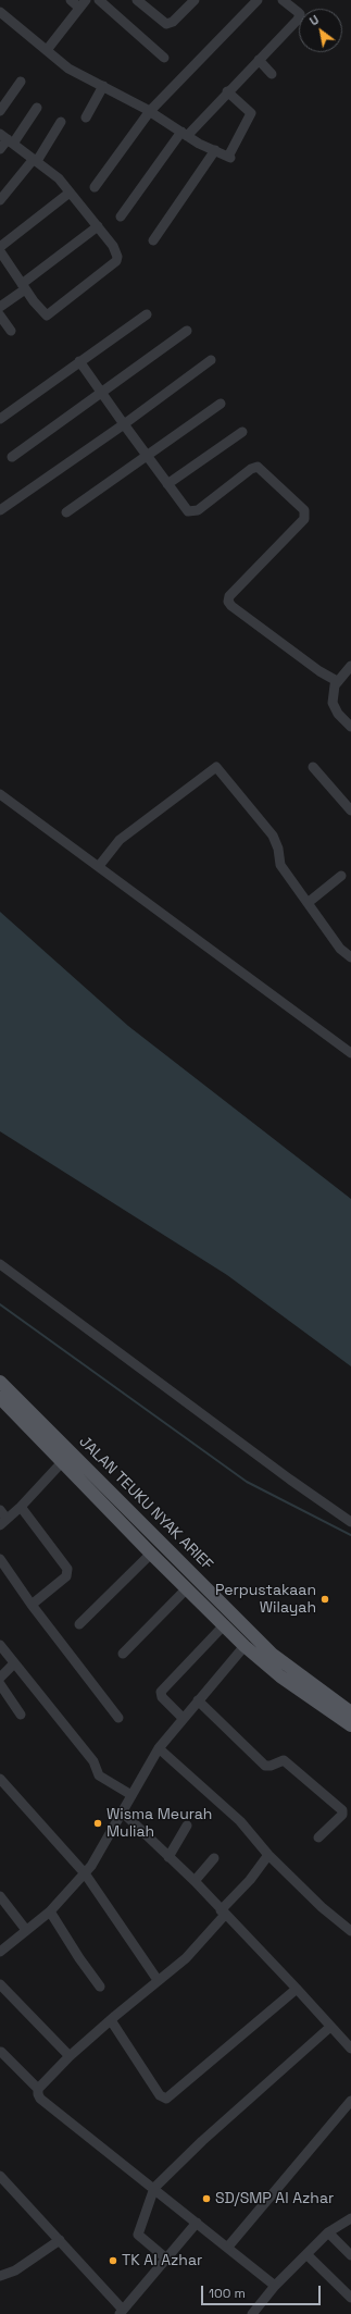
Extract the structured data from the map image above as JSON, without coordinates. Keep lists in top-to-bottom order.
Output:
{
  "streets": {
    "main road": ["JALAN TEUKU NYAK ARIEF"]
  },
  "places": [
    "Perpustakaan Wilayah",
    "Wisma Meurah Muliah",
    "SD/SMP Al Azhar",
    "TK Al Azhar"
  ],
  "scale_bar": "100 m",
  "north": "top left"
}
